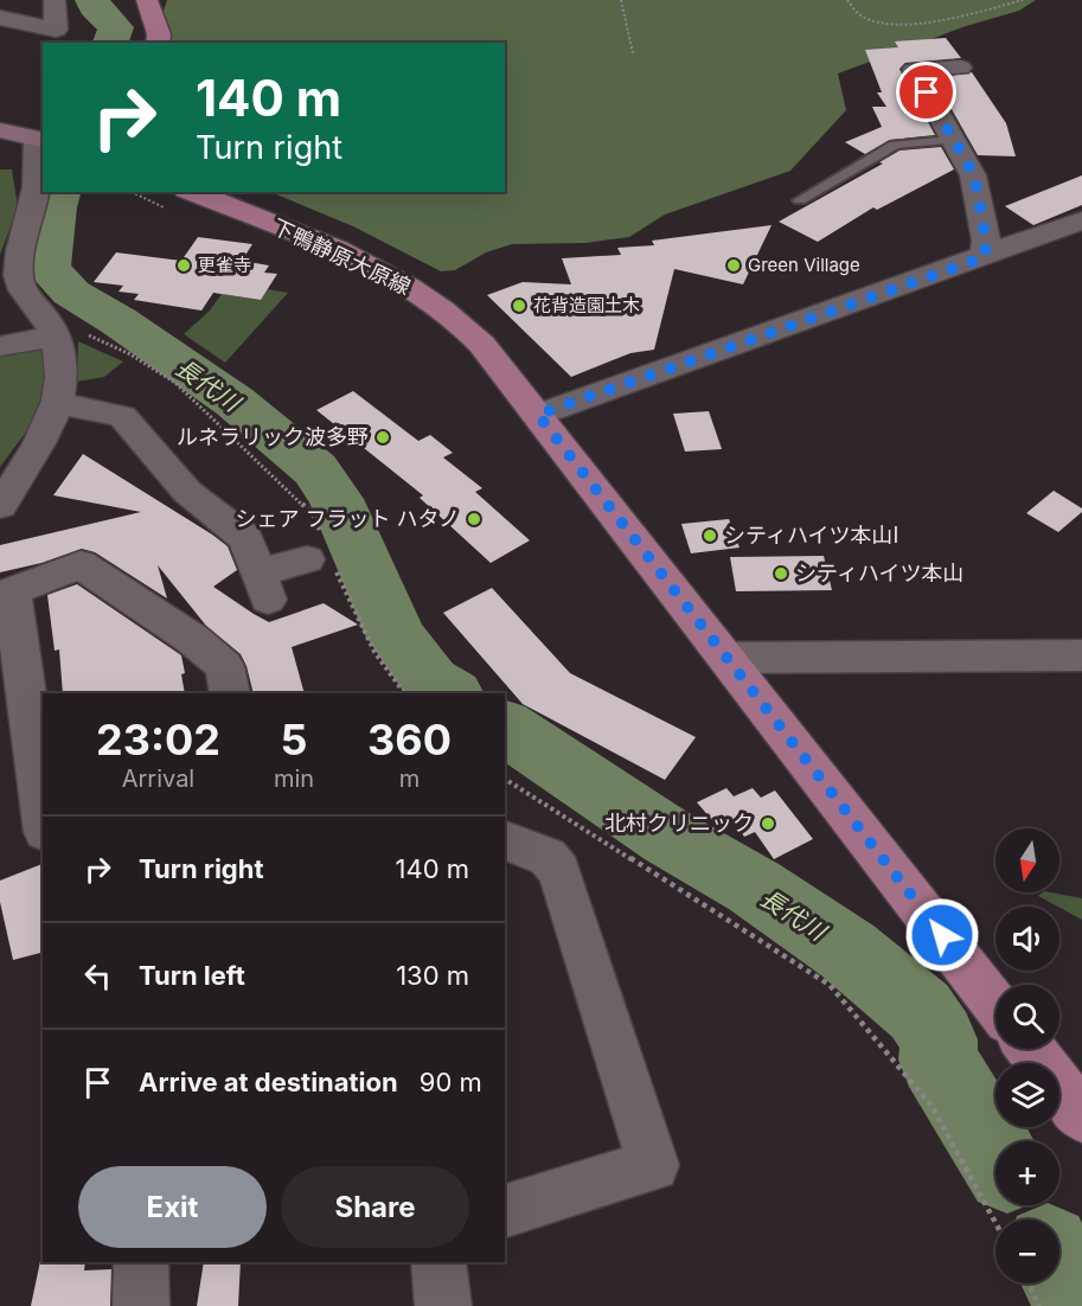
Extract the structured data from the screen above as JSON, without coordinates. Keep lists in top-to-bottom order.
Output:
{
  "streets": {
    "main road": ["下鴨静原大原線"]
  },
  "water": ["長代川"],
  "places": [
    "更雀寺",
    "Green Village",
    "花背造園土木",
    "ルネラリック波多野",
    "シェア フラット ハタノ",
    "シティハイツ本山Ⅰ",
    "シティハイツ本山",
    "北村クリニック"
  ],
  "north": "bottom",
  "page": {
    "turn": ["140 m", "Turn right"],
    "eta": [
      "23:02",
      "Arrival",
      "5",
      "min",
      "360",
      "m"
    ],
    "list": [
      {
        "name": "Turn right",
        "value": "140 m"
      },
      {
        "name": "Turn left",
        "value": "130 m"
      },
      {
        "name": "Arrive at destination",
        "value": "90 m"
      }
    ],
    "map_buttons": ["+", "−"],
    "buttons": ["Exit", "Share"]
  }
}
